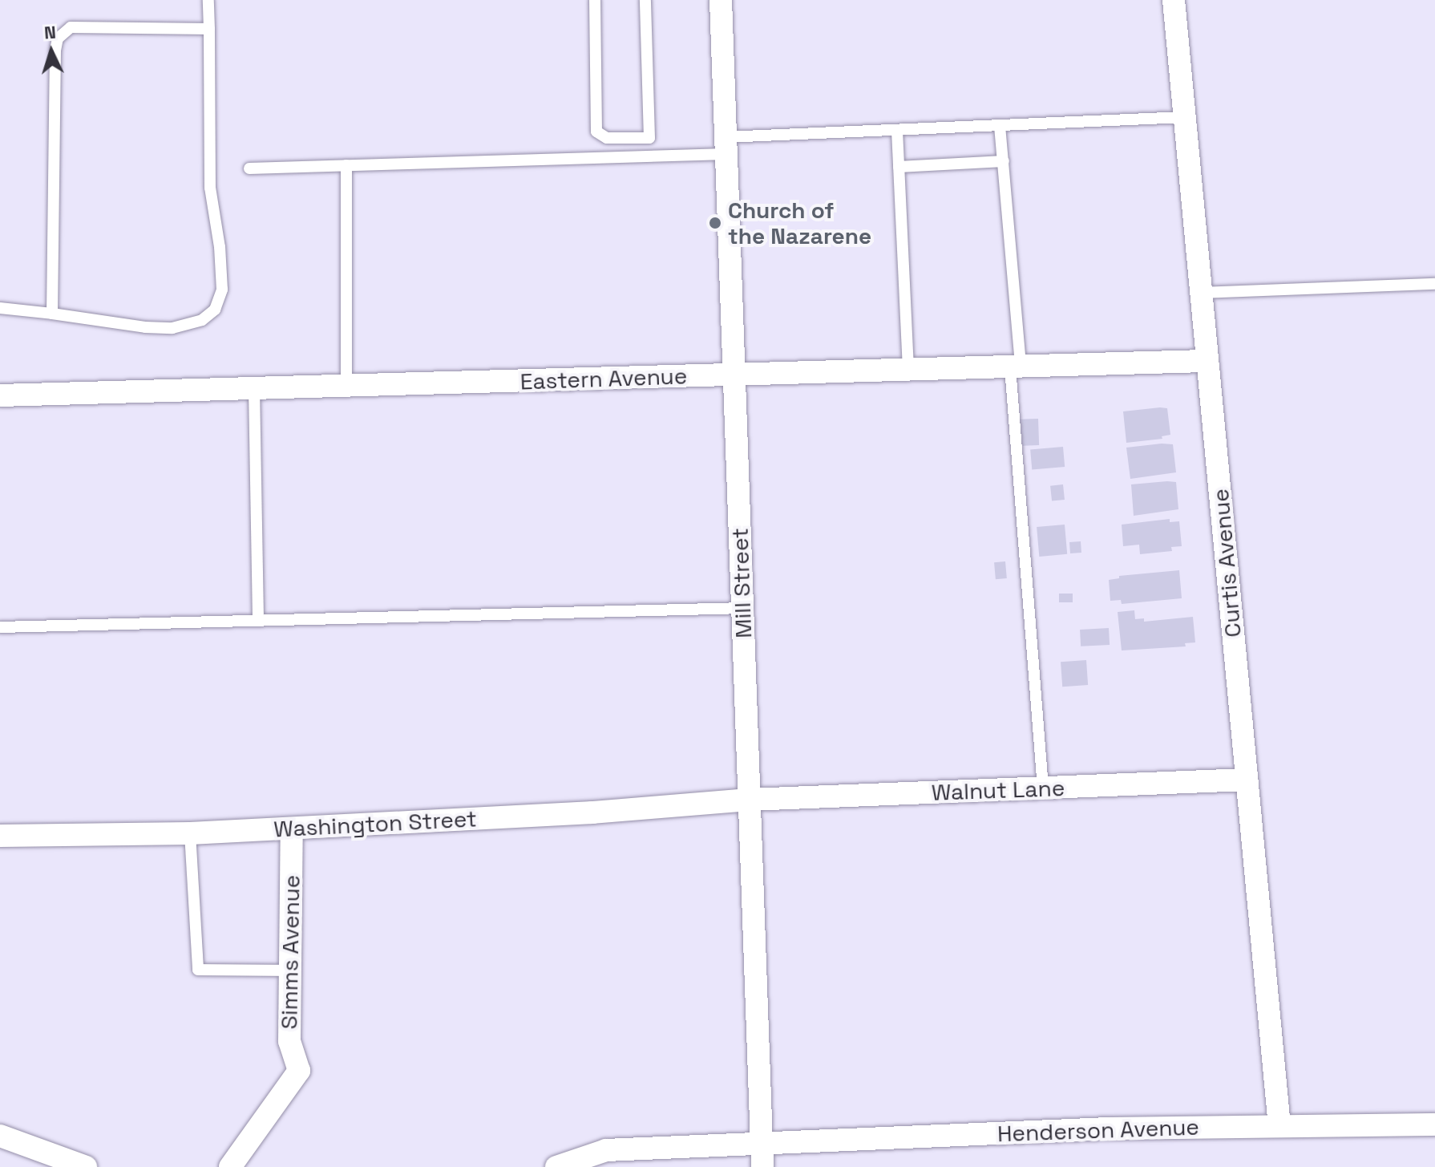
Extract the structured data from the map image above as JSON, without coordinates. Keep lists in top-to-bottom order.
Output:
{
  "streets": {
    "street": [
      "Eastern Avenue",
      "Curtis Avenue",
      "Mill Street",
      "Walnut Lane",
      "Washington Street",
      "Simms Avenue",
      "Henderson Avenue"
    ]
  },
  "crossings": [
    ["Eastern Avenue", "Curtis Avenue"],
    ["Eastern Avenue", "Mill Street"],
    ["Curtis Avenue", "Walnut Lane"],
    ["Curtis Avenue", "Henderson Avenue"],
    ["Mill Street", "Walnut Lane"],
    ["Mill Street", "Washington Street"],
    ["Mill Street", "Henderson Avenue"],
    ["Walnut Lane", "Washington Street"],
    ["Washington Street", "Simms Avenue"]
  ],
  "places": ["Church of the Nazarene"],
  "north": "top"
}
